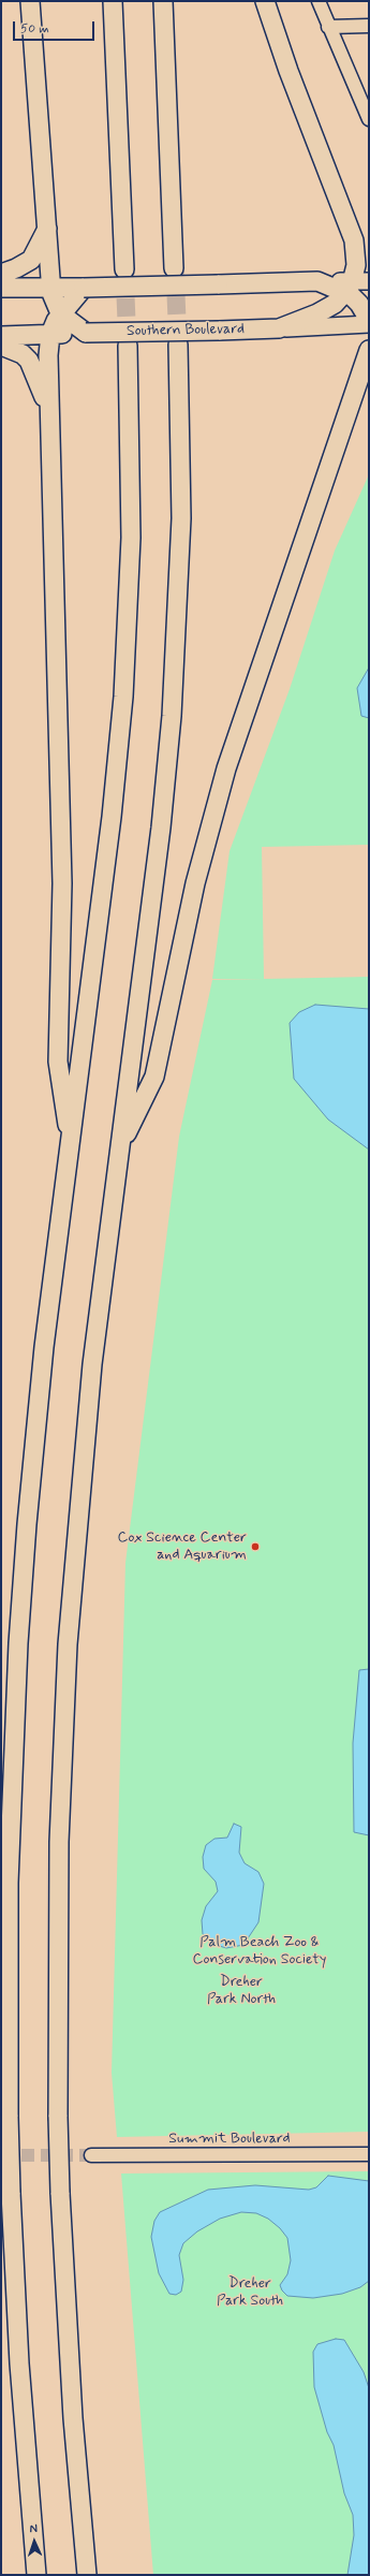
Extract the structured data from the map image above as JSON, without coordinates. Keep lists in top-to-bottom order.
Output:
{
  "streets": {
    "highway": ["Southern Boulevard"],
    "street": ["Summit Boulevard"]
  },
  "parks": ["Palm Beach Zoo & Conservation Society", "Dreher Park North", "Dreher Park South"],
  "places": ["Cox Science Center and Aquarium"],
  "scale_bar": "50 m",
  "north": "top"
}
